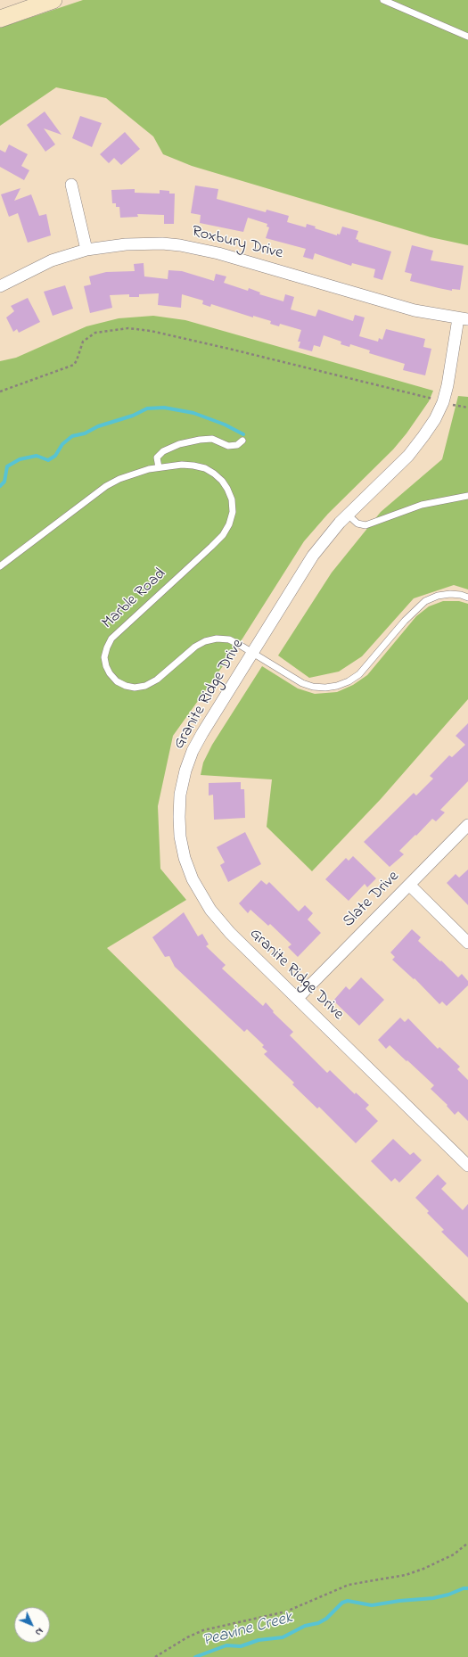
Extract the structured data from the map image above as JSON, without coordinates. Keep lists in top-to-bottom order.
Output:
{
  "streets": {
    "street": ["Roxbury Drive", "Granite Ridge Drive", "Slate Drive"],
    "lane": ["Marble Road"]
  },
  "crossings": [
    ["Roxbury Drive", "Granite Ridge Drive"],
    ["Marble Road", "Granite Ridge Drive"],
    ["Granite Ridge Drive", "Slate Drive"]
  ],
  "water": ["Peavine Creek"],
  "north": "bottom right"
}
